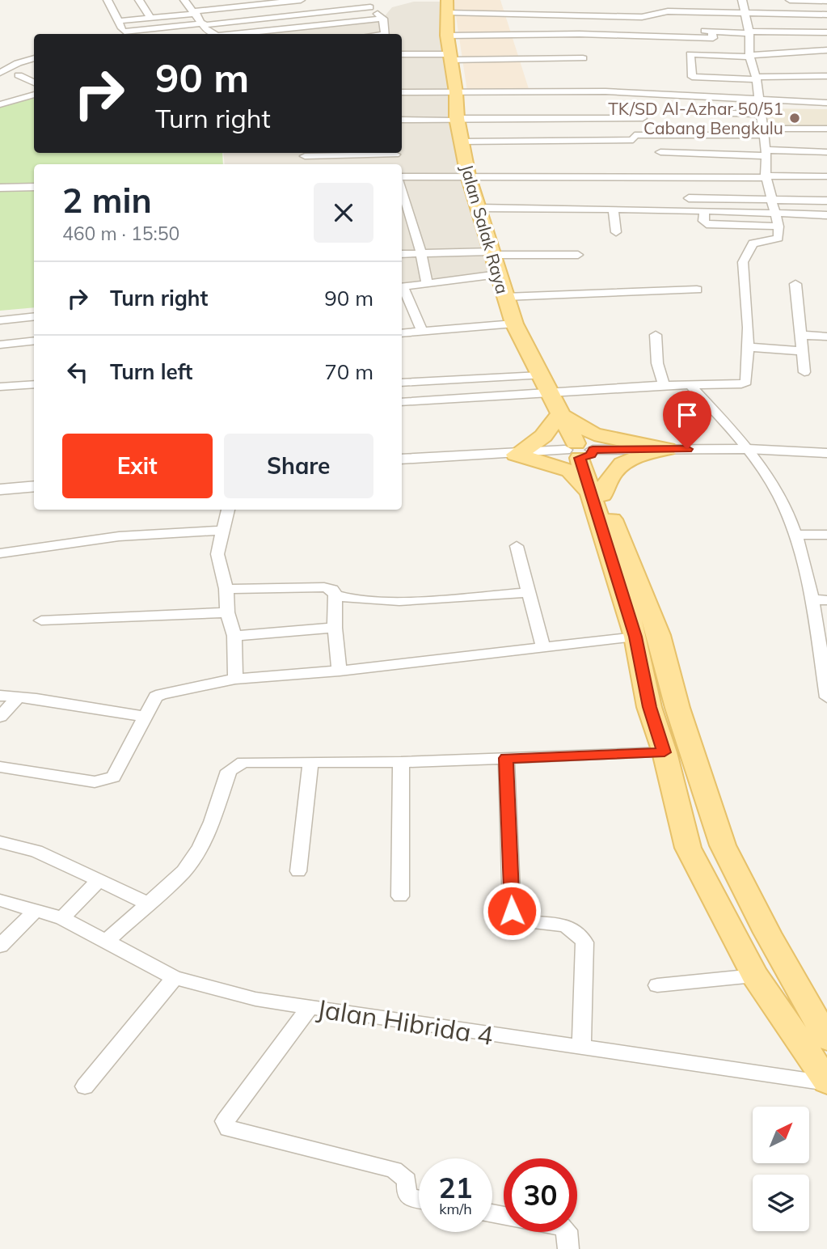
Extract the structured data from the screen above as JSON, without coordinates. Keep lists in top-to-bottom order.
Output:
{
  "streets": {
    "main road": ["Jalan Salak Raya"],
    "street": ["Jalan Hibrida 4"]
  },
  "places": ["TK/SD Al-Azhar 50/51 Cabang Bengkulu"],
  "north": "top right",
  "page": {
    "turn": ["90 m", "Turn right"],
    "heading": ["2 min", "460 m · 15:50"],
    "list": [
      {
        "name": "Turn right",
        "value": "90 m"
      },
      {
        "name": "Turn left",
        "value": "70 m"
      }
    ],
    "buttons": ["Exit", "Share"],
    "speed": "21 km/h",
    "limit": "30"
  }
}
